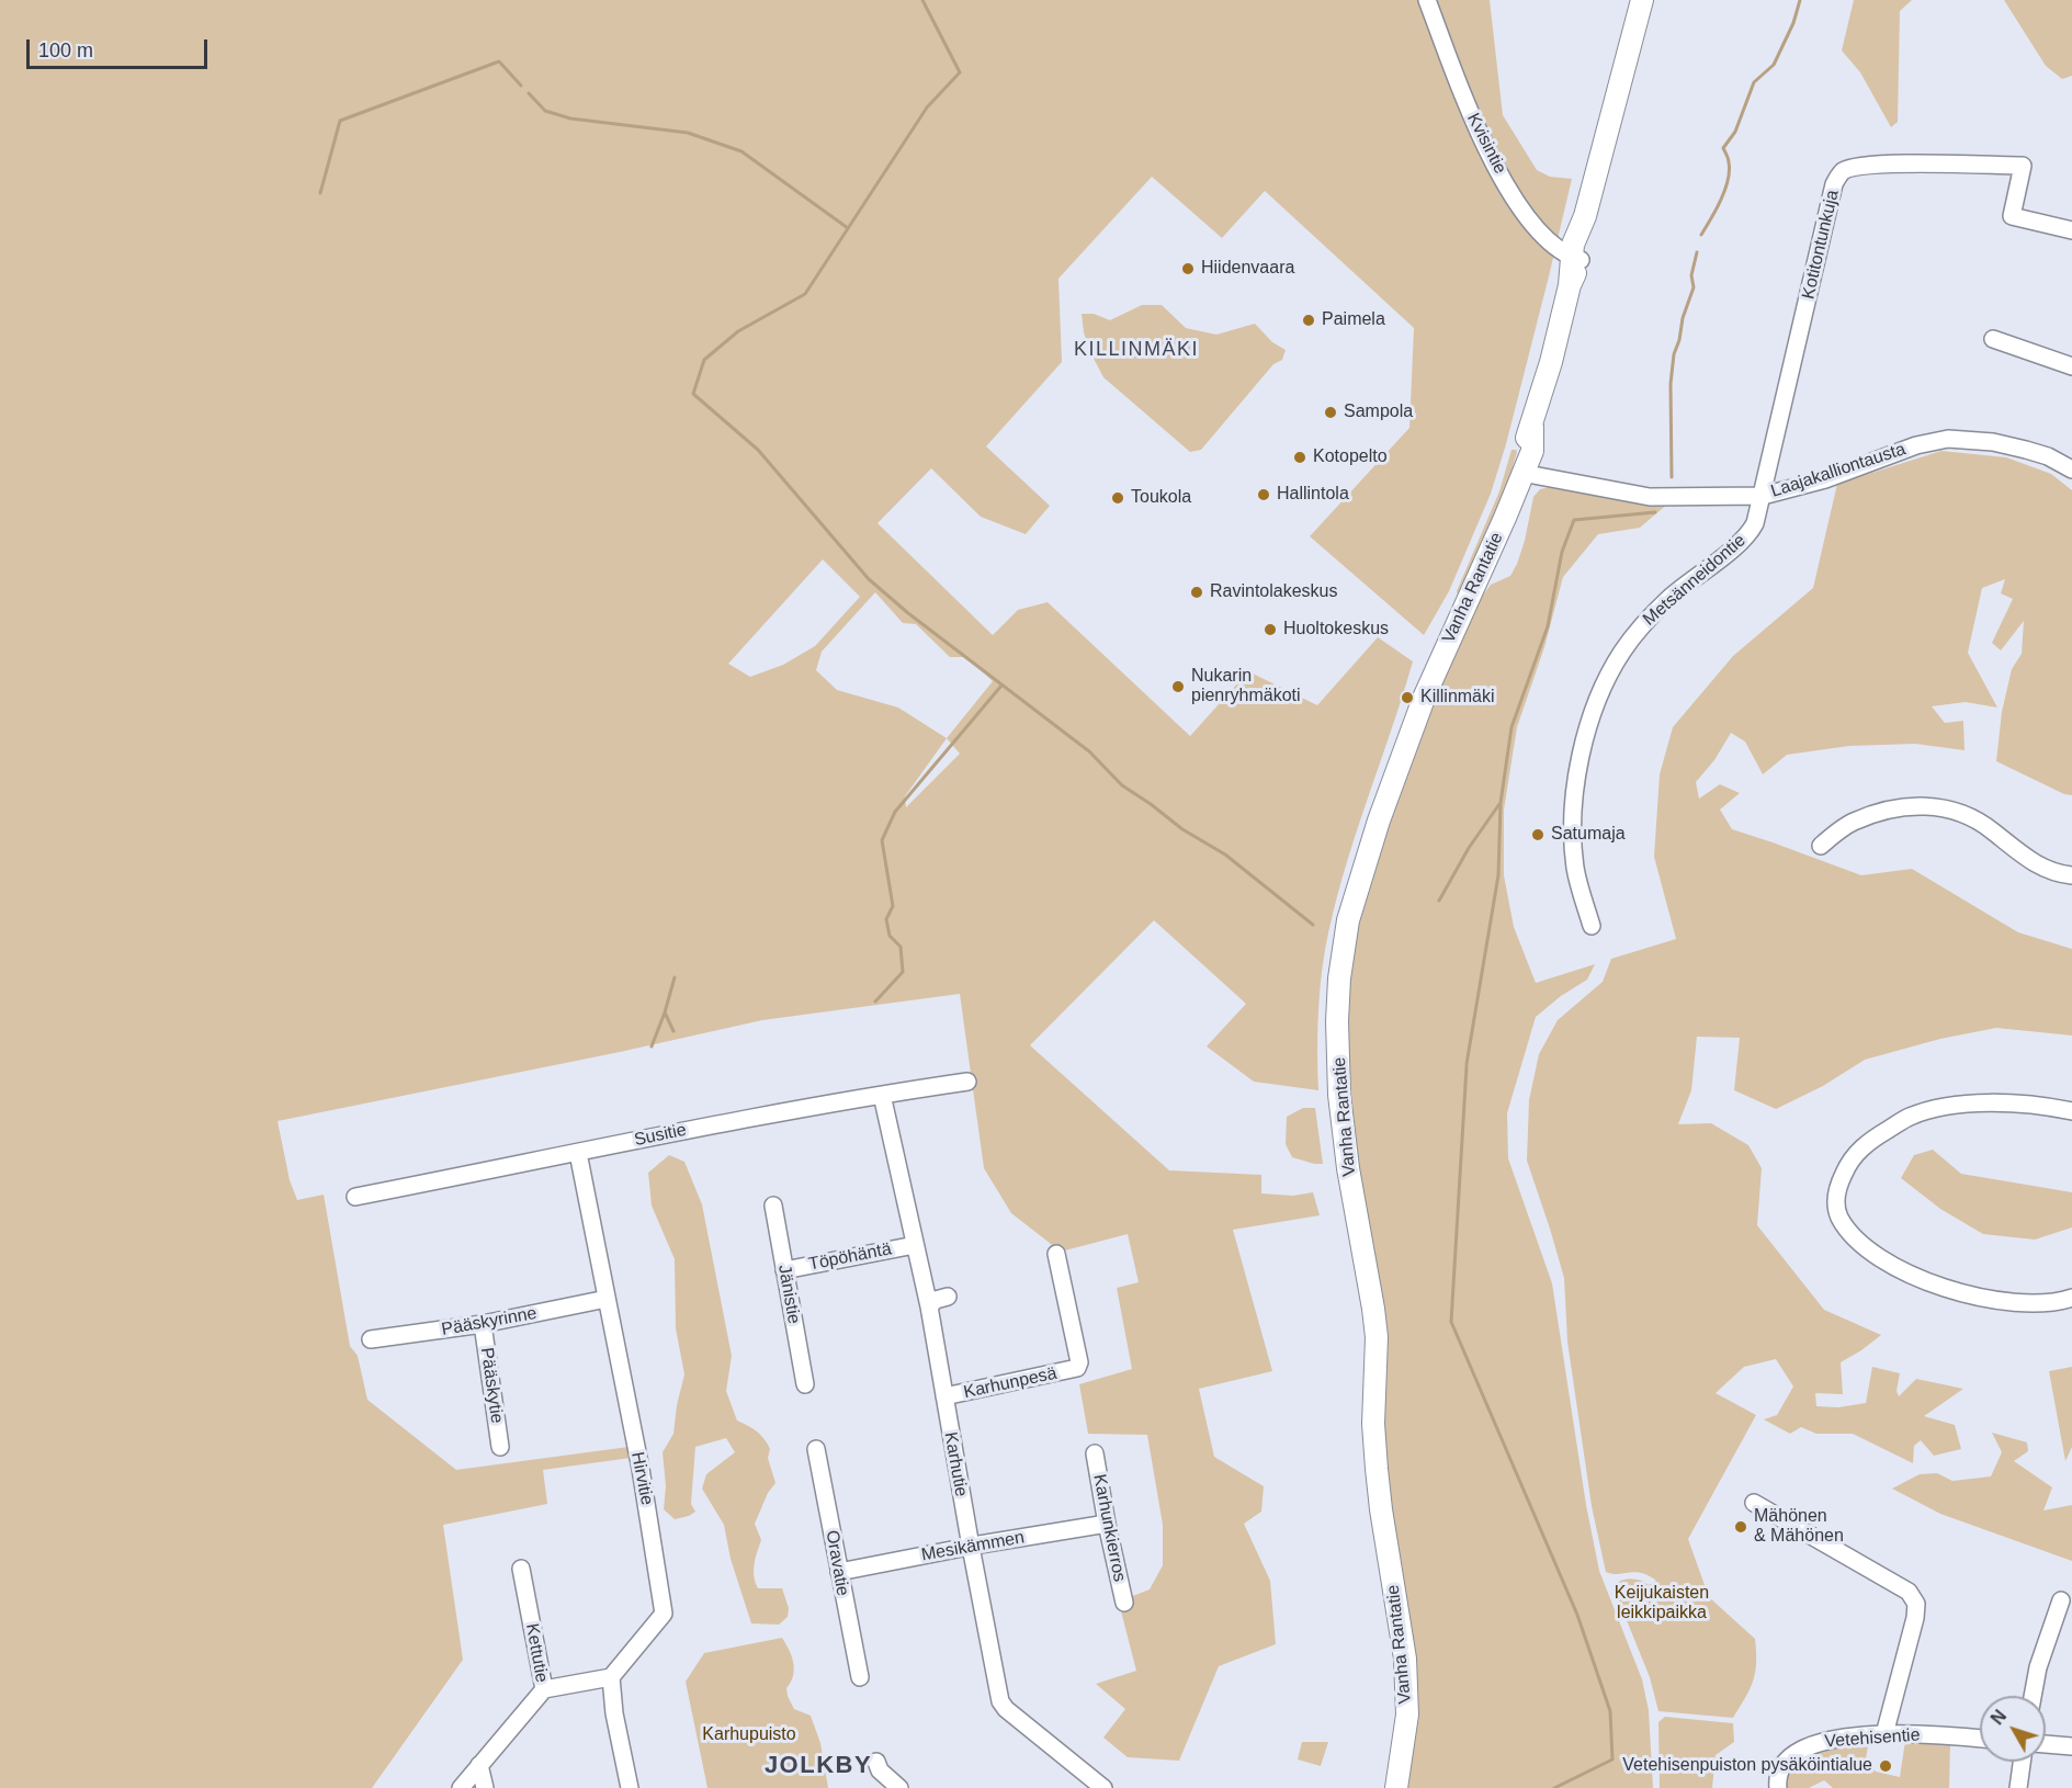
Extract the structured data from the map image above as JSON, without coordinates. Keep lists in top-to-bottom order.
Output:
{
  "streets": {
    "main road": ["Vanha Rantatie"],
    "street": [
      "Kvisintie",
      "Kotitontunkuja",
      "Laajakalliontausta",
      "Metsänneidontie",
      "Susitie",
      "Töpöhäntä",
      "Jänistie",
      "Pääskyrinne",
      "Karhunpesä",
      "Pääskytie",
      "Karhutie",
      "Hirvitie",
      "Karhunkierros",
      "Mesikämmen",
      "Oravatie",
      "Kettutie",
      "Vetehisentie"
    ]
  },
  "crossings": [
    ["Kvisintie", "Vanha Rantatie"],
    ["Kotitontunkuja", "Laajakalliontausta"],
    ["Kotitontunkuja", "Metsänneidontie"],
    ["Laajakalliontausta", "Metsänneidontie"],
    ["Laajakalliontausta", "Vanha Rantatie"],
    ["Susitie", "Karhutie"],
    ["Susitie", "Hirvitie"],
    ["Töpöhäntä", "Jänistie"],
    ["Töpöhäntä", "Karhutie"],
    ["Pääskyrinne", "Pääskytie"],
    ["Pääskyrinne", "Hirvitie"],
    ["Karhunpesä", "Karhutie"],
    ["Karhutie", "Mesikämmen"],
    ["Karhunkierros", "Mesikämmen"],
    ["Mesikämmen", "Oravatie"]
  ],
  "districts": ["KILLINMÄKI", "JOLKBY"],
  "parks": ["Keijukaisten leikkipaikka", "Karhupuisto"],
  "places": [
    "Hiidenvaara",
    "Paimela",
    "Sampola",
    "Kotopelto",
    "Hallintola",
    "Toukola",
    "Ravintolakeskus",
    "Huoltokeskus",
    "Nukarin pienryhmäkoti",
    "Killinmäki",
    "Satumaja",
    "Mähönen & Mähönen",
    "Vetehisenpuiston pysäköintialue"
  ],
  "scale_bar": "100 m",
  "north": "top left"
}
